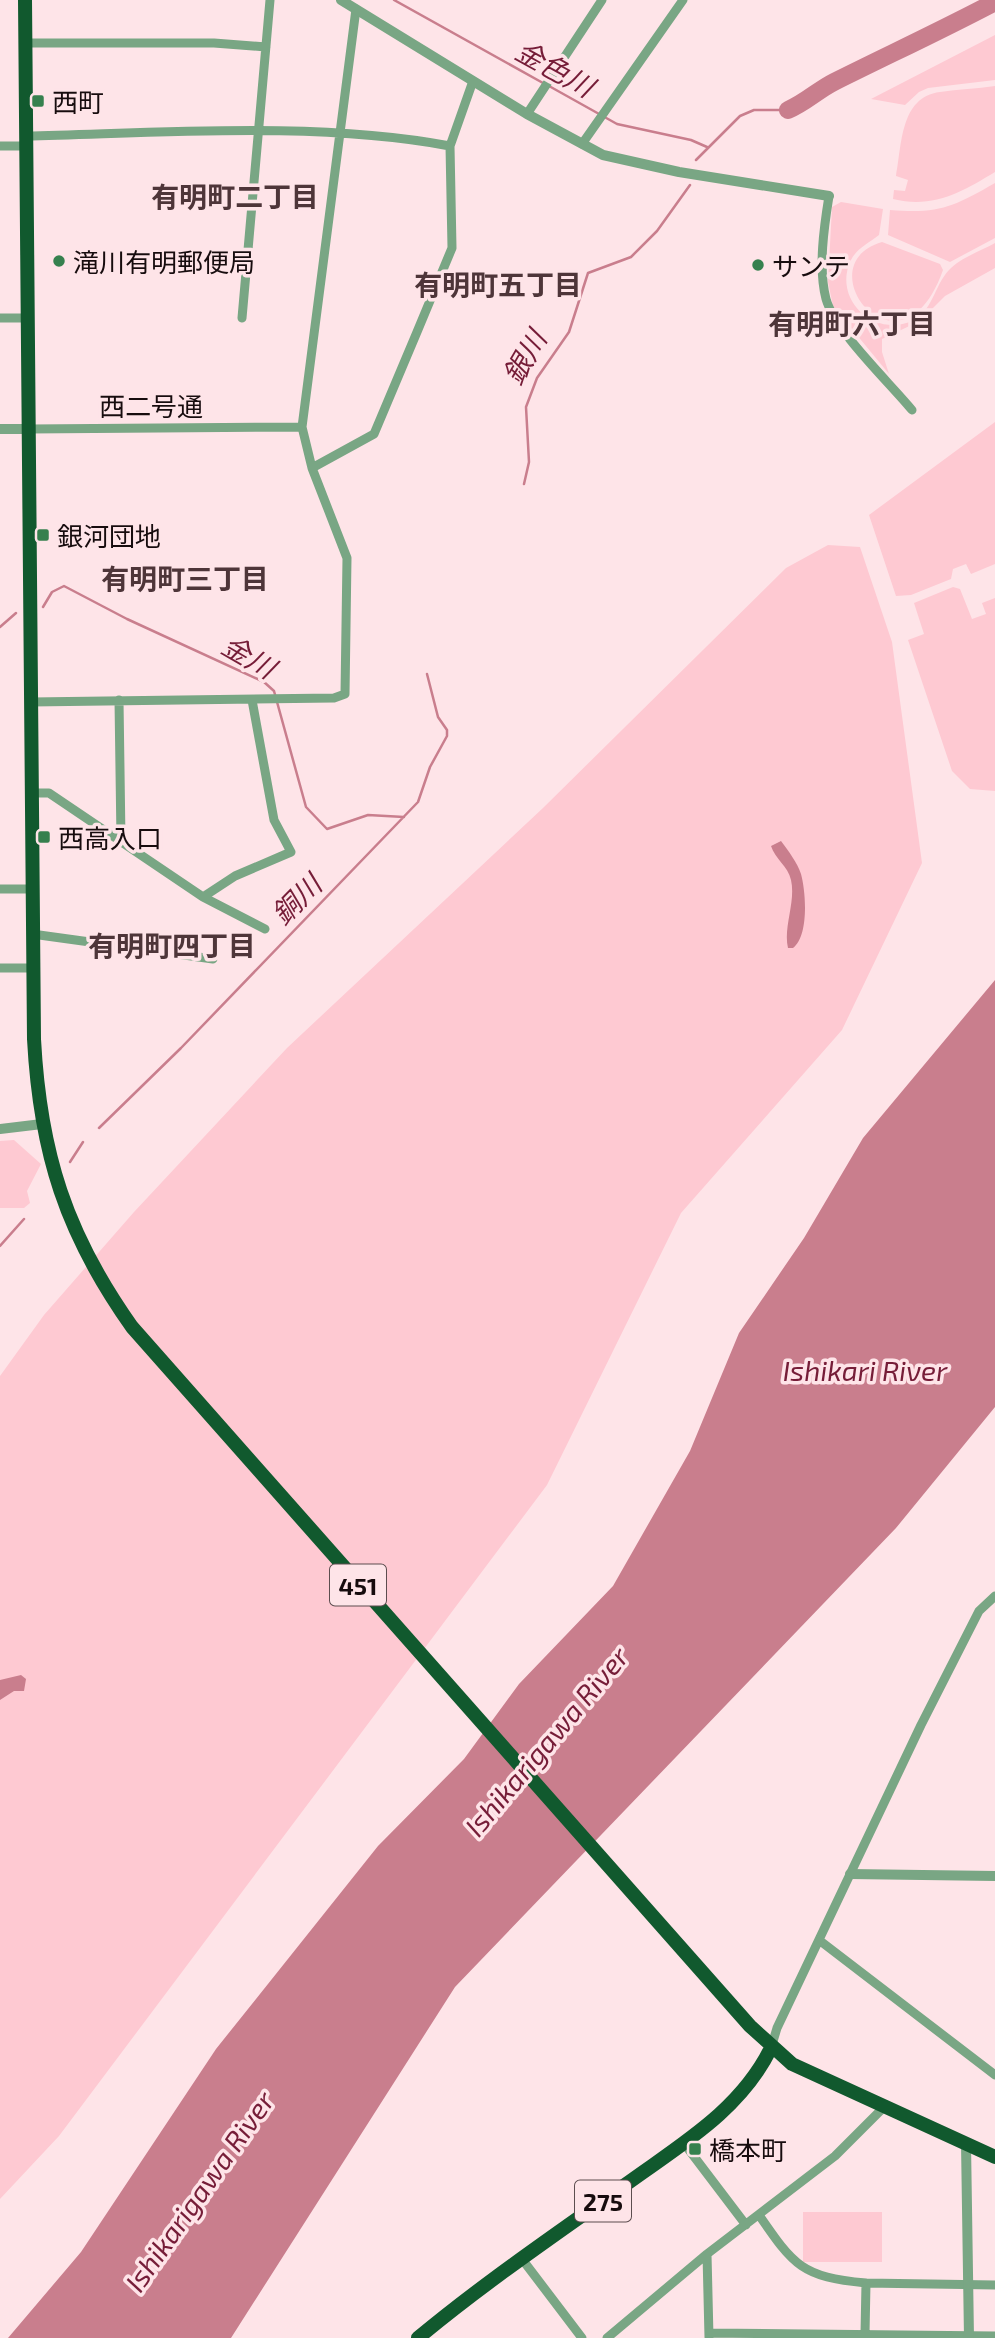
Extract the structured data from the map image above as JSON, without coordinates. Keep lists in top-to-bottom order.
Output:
{
  "streets": {
    "highway": ["451", "275"],
    "street": ["西二号通"]
  },
  "crossings": [
    ["西二号通", "451"],
    ["451", "275"]
  ],
  "districts": [
    "有明町二丁目",
    "有明町五丁目",
    "有明町六丁目",
    "有明町三丁目",
    "有明町四丁目"
  ],
  "water": [
    "金色川",
    "銀川",
    "金川",
    "銅川",
    "Ishikari River",
    "Ishikarigawa River"
  ],
  "places": {
    "transit": [
      "西町",
      "銀河団地",
      "西高入口",
      "橋本町"
    ],
    "other": ["滝川有明郵便局", "サンテ"]
  }
}
